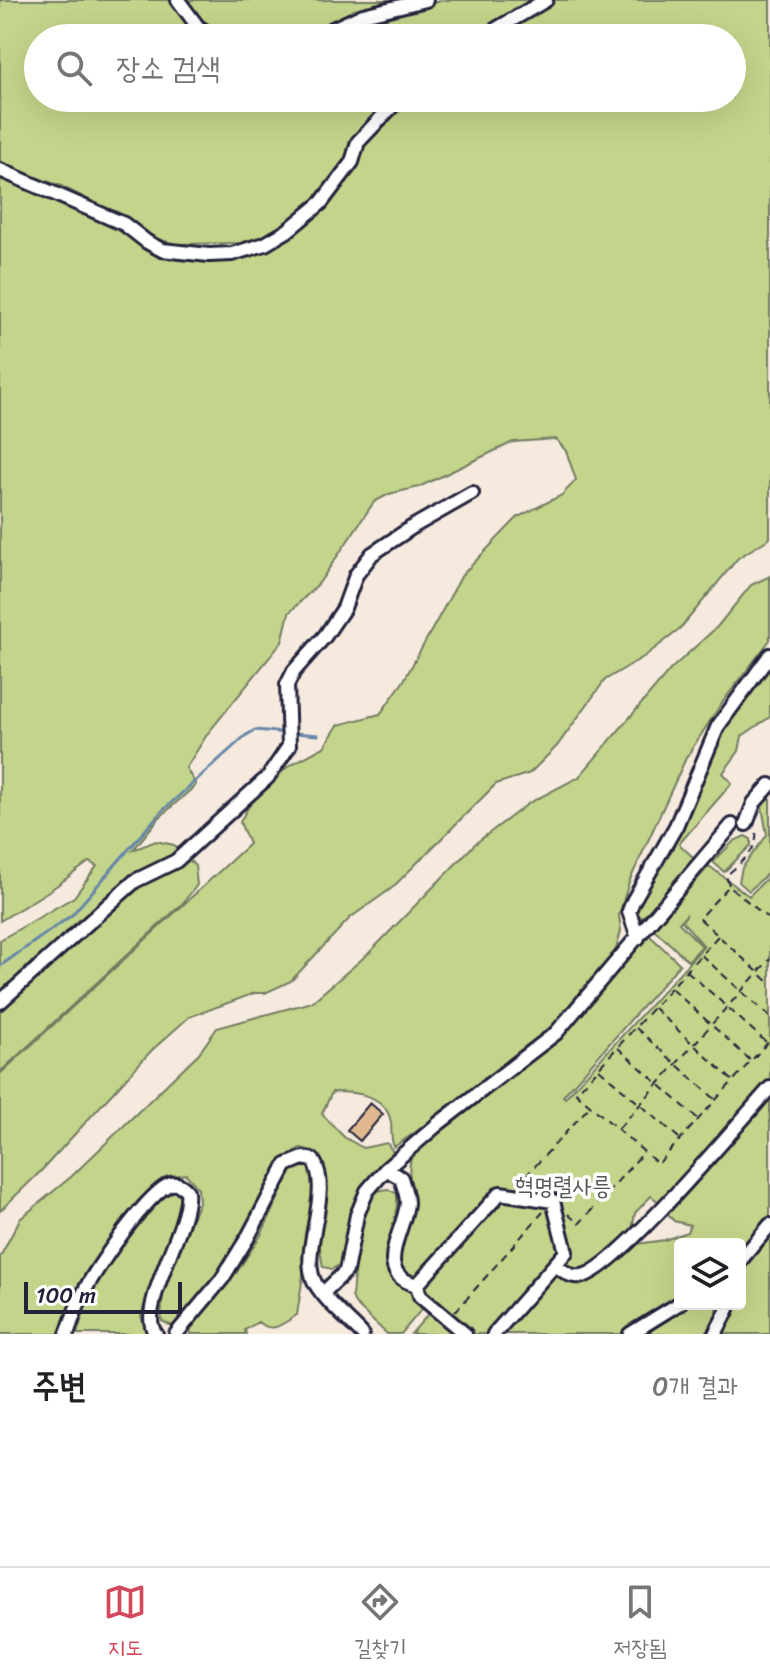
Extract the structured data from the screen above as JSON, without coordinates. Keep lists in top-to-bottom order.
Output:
{
  "parks": ["혁명렬사릉"],
  "scale_bar": "100 m",
  "page": {
    "search": "장소 검색",
    "scale": "100 m",
    "heading": ["주변", "0개 결과"],
    "nav": ["지도", "길찾기", "저장됨"]
  }
}
